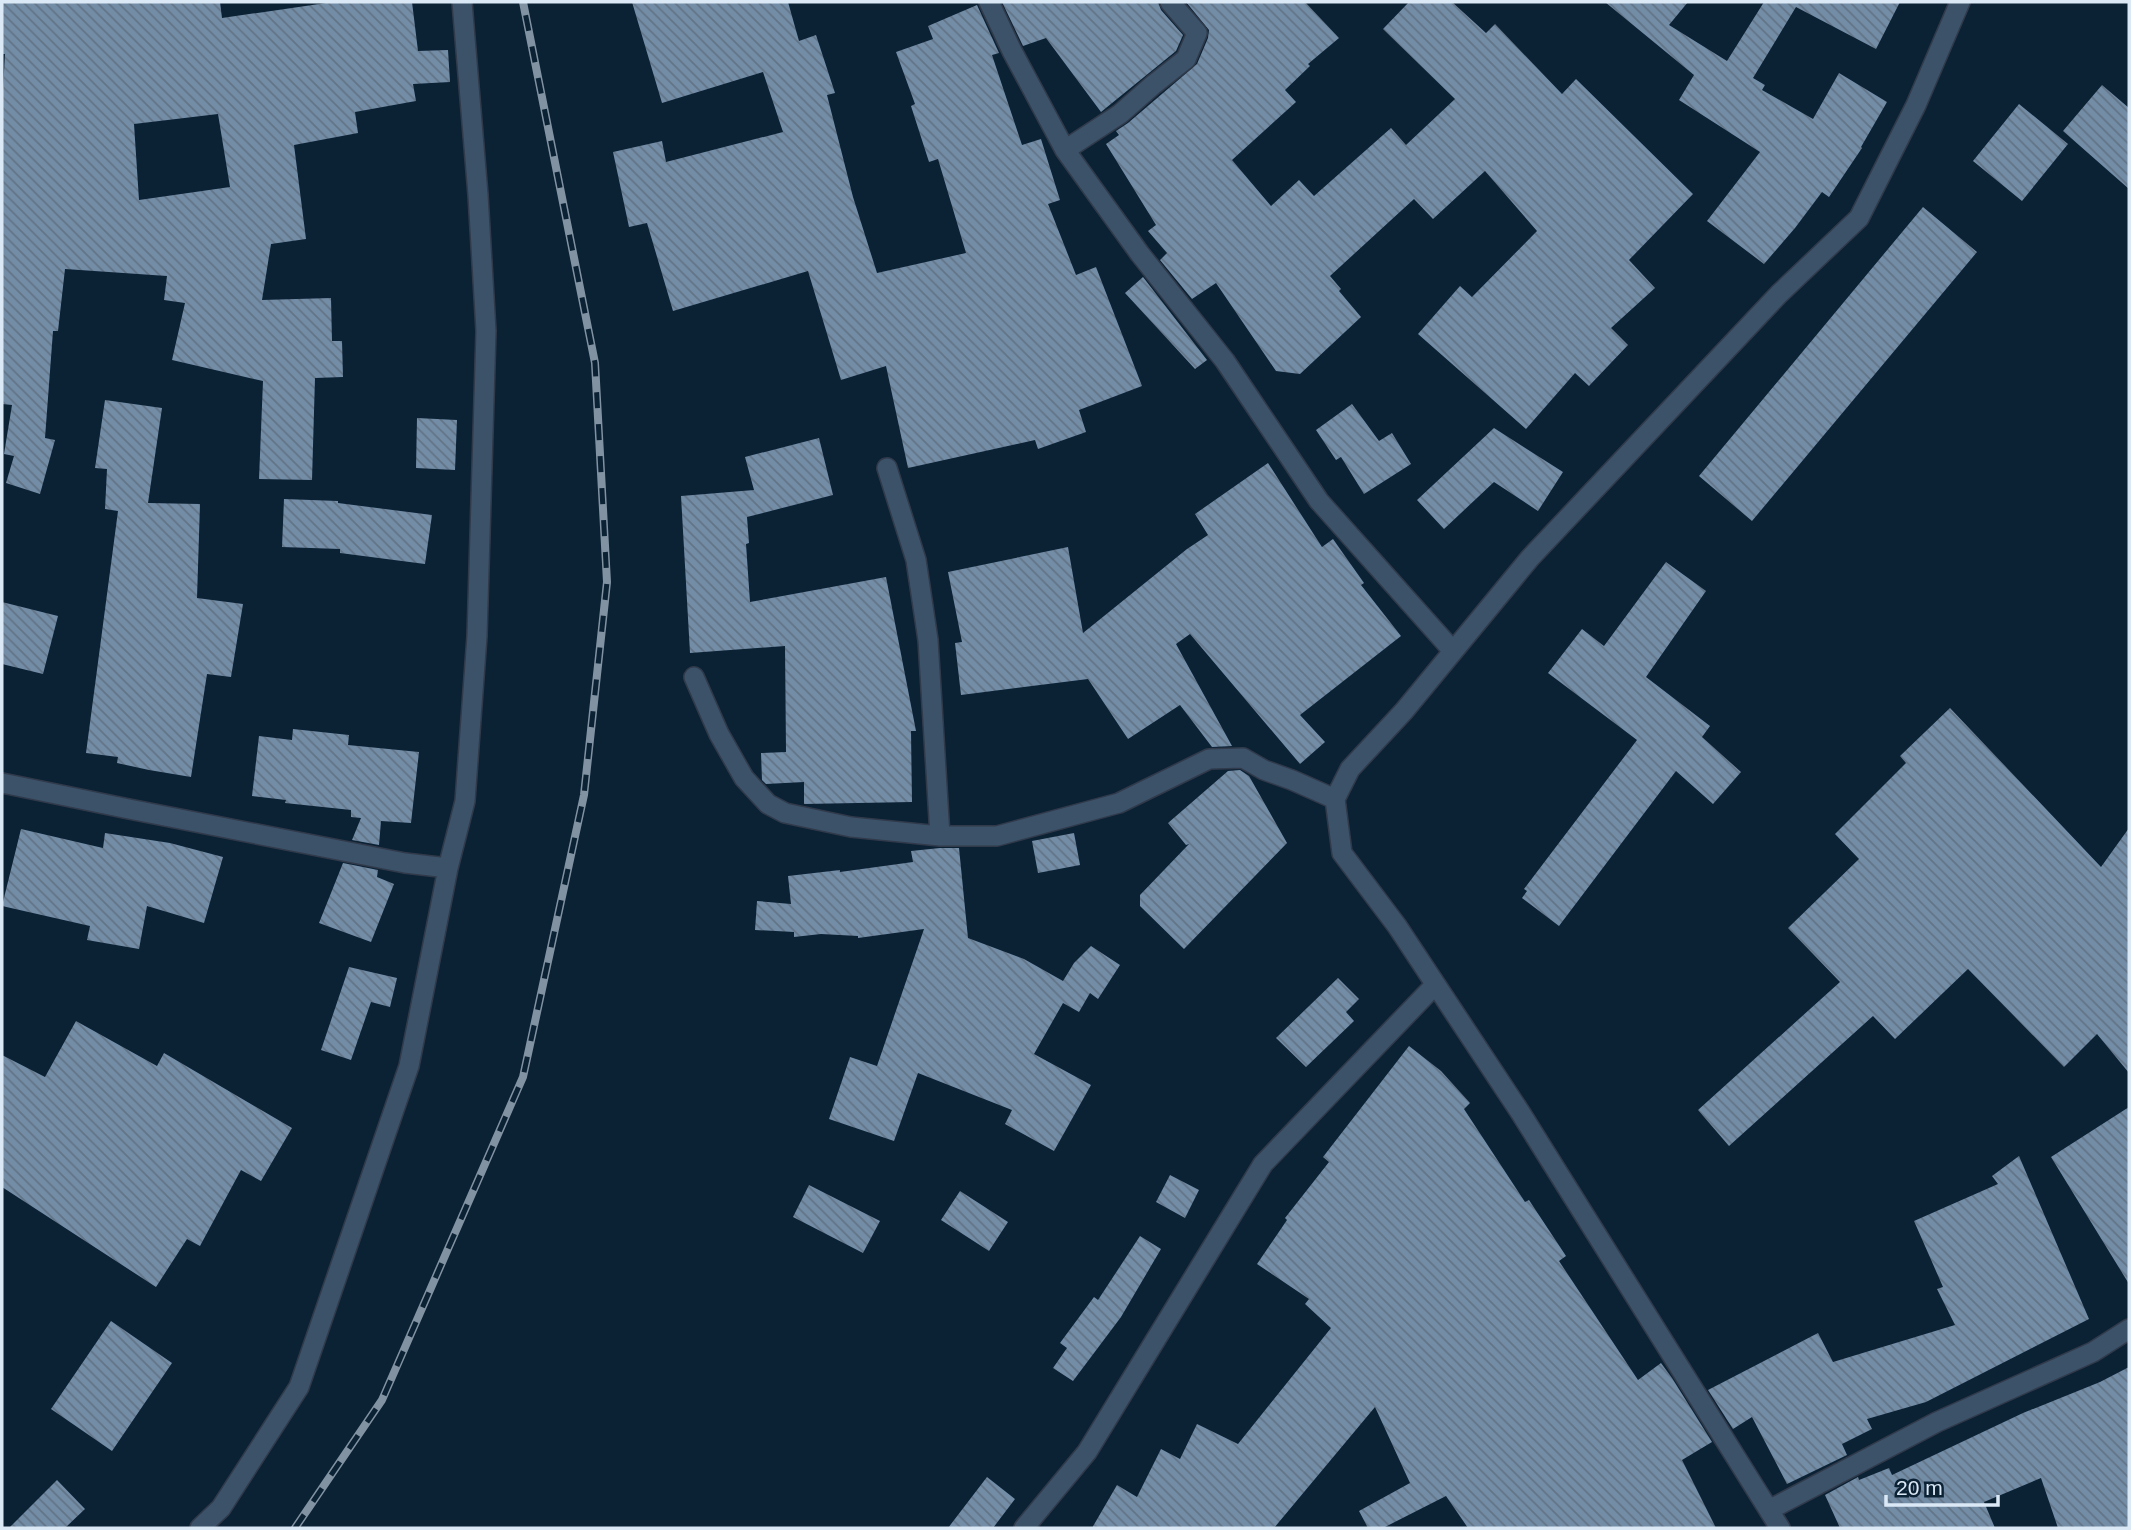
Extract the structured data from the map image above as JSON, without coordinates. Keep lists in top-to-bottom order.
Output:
{
  "scale_bar": "20 m"
}
